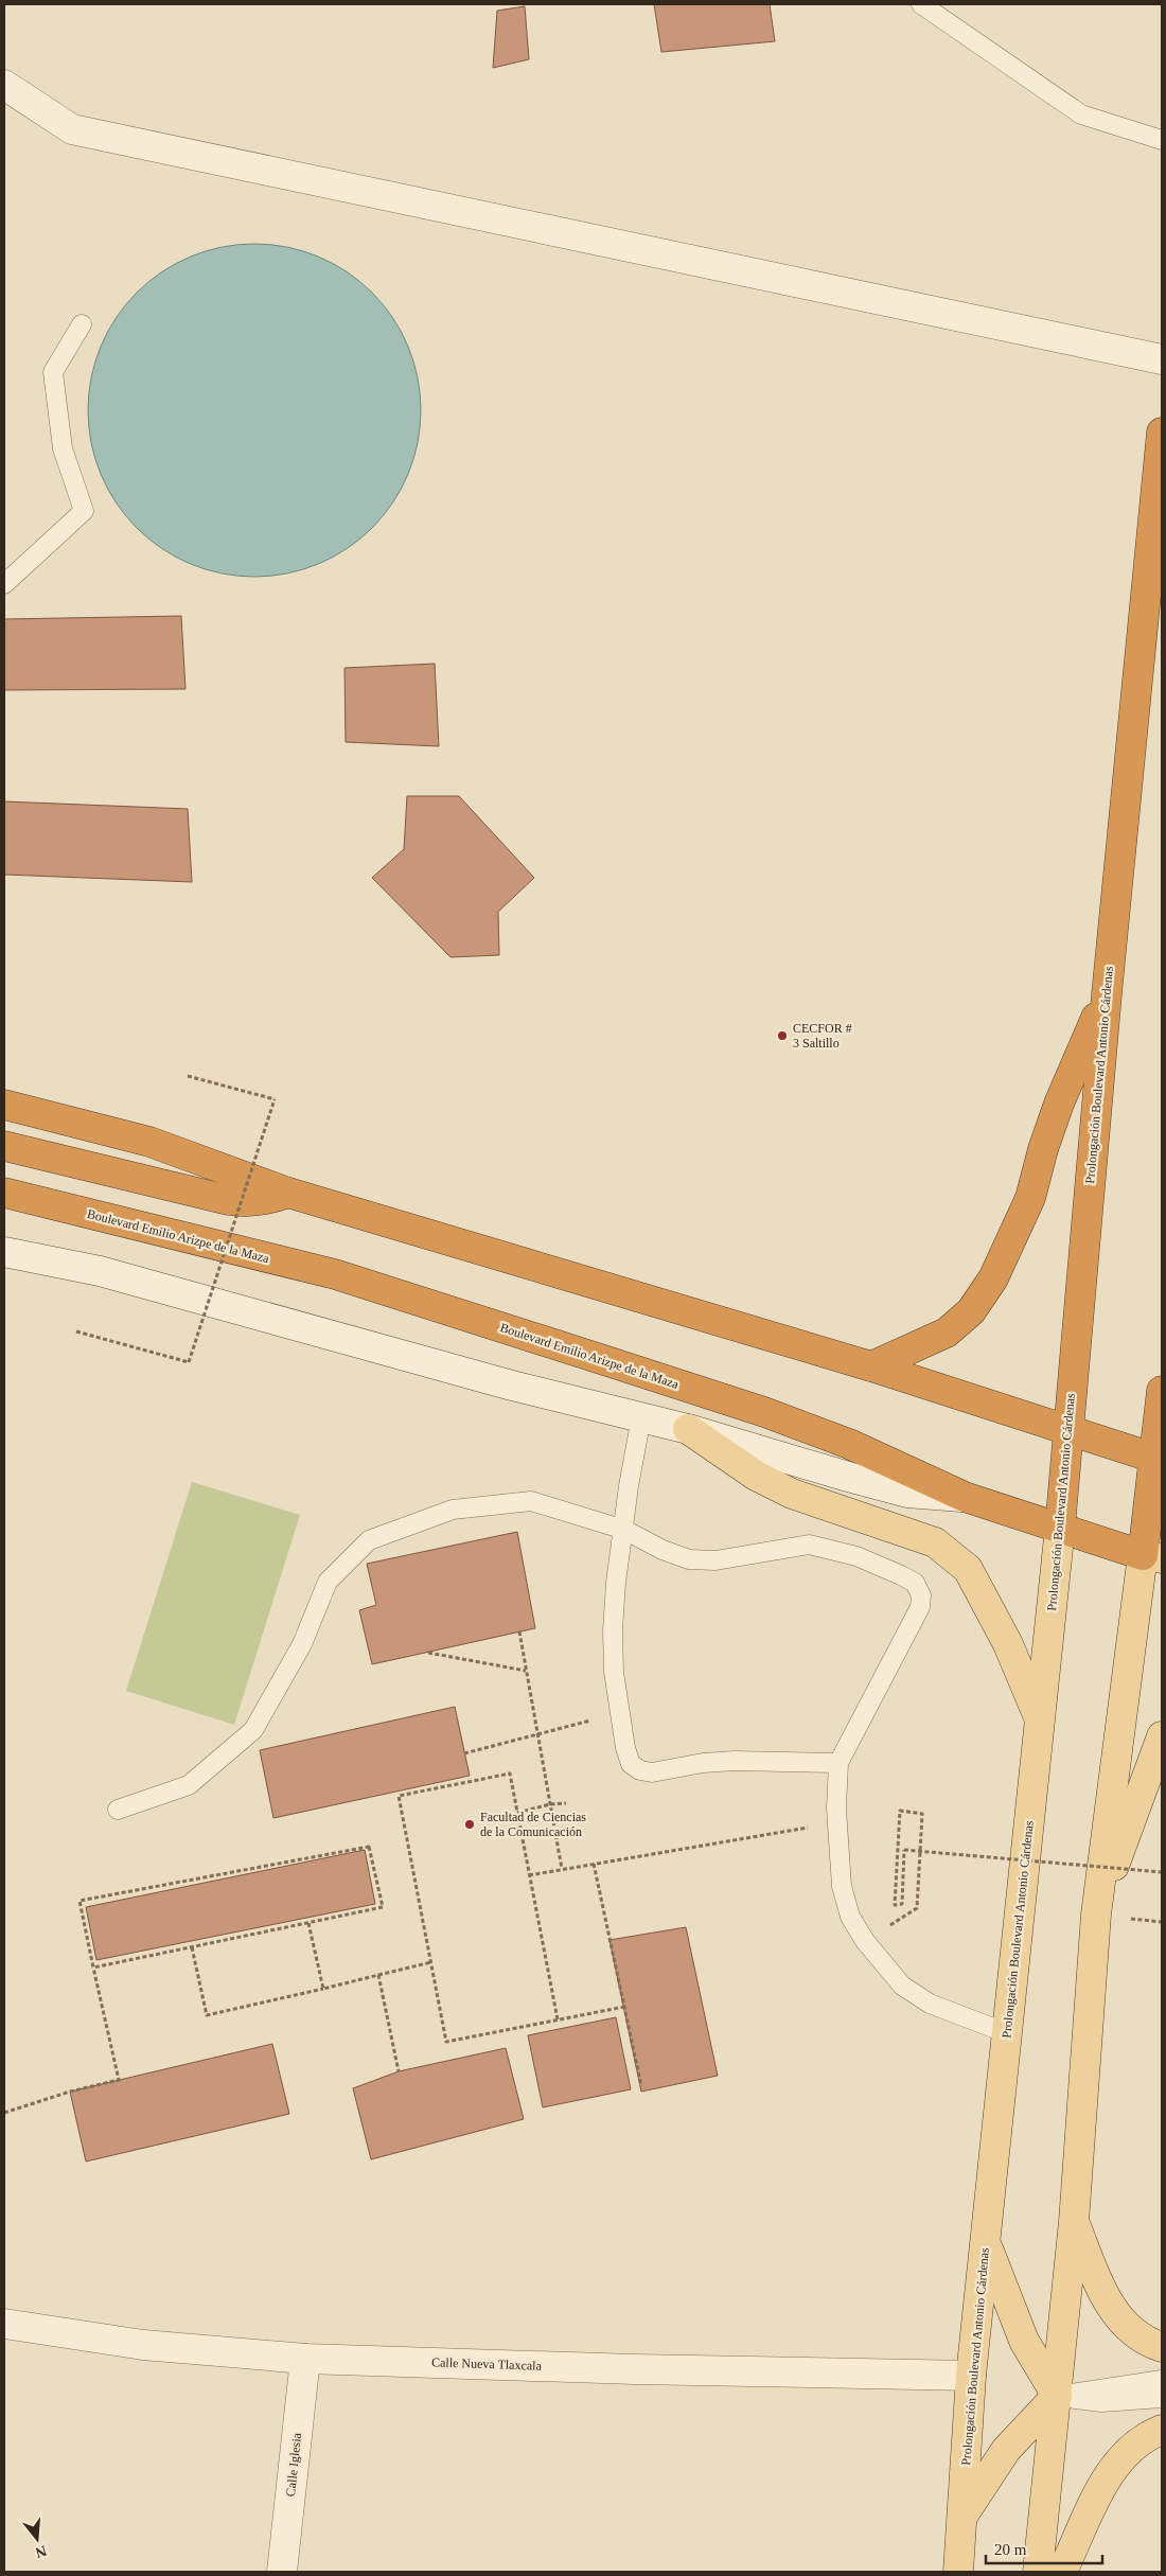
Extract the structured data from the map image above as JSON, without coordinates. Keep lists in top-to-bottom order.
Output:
{
  "streets": {
    "highway": ["Prolongación Boulevard Antonio Cárdenas", "Boulevard Emilio Arizpe de la Maza"],
    "street": ["Calle Nueva Tlaxcala", "Calle Iglesia"]
  },
  "crossings": [
    ["Prolongación Boulevard Antonio Cárdenas", "Boulevard Emilio Arizpe de la Maza"],
    ["Prolongación Boulevard Antonio Cárdenas", "Calle Nueva Tlaxcala"],
    ["Calle Nueva Tlaxcala", "Calle Iglesia"]
  ],
  "places": ["CECFOR # 3 Saltillo", "Facultad de Ciencias de la Comunicación"],
  "scale_bar": "20 m",
  "north": "bottom"
}
